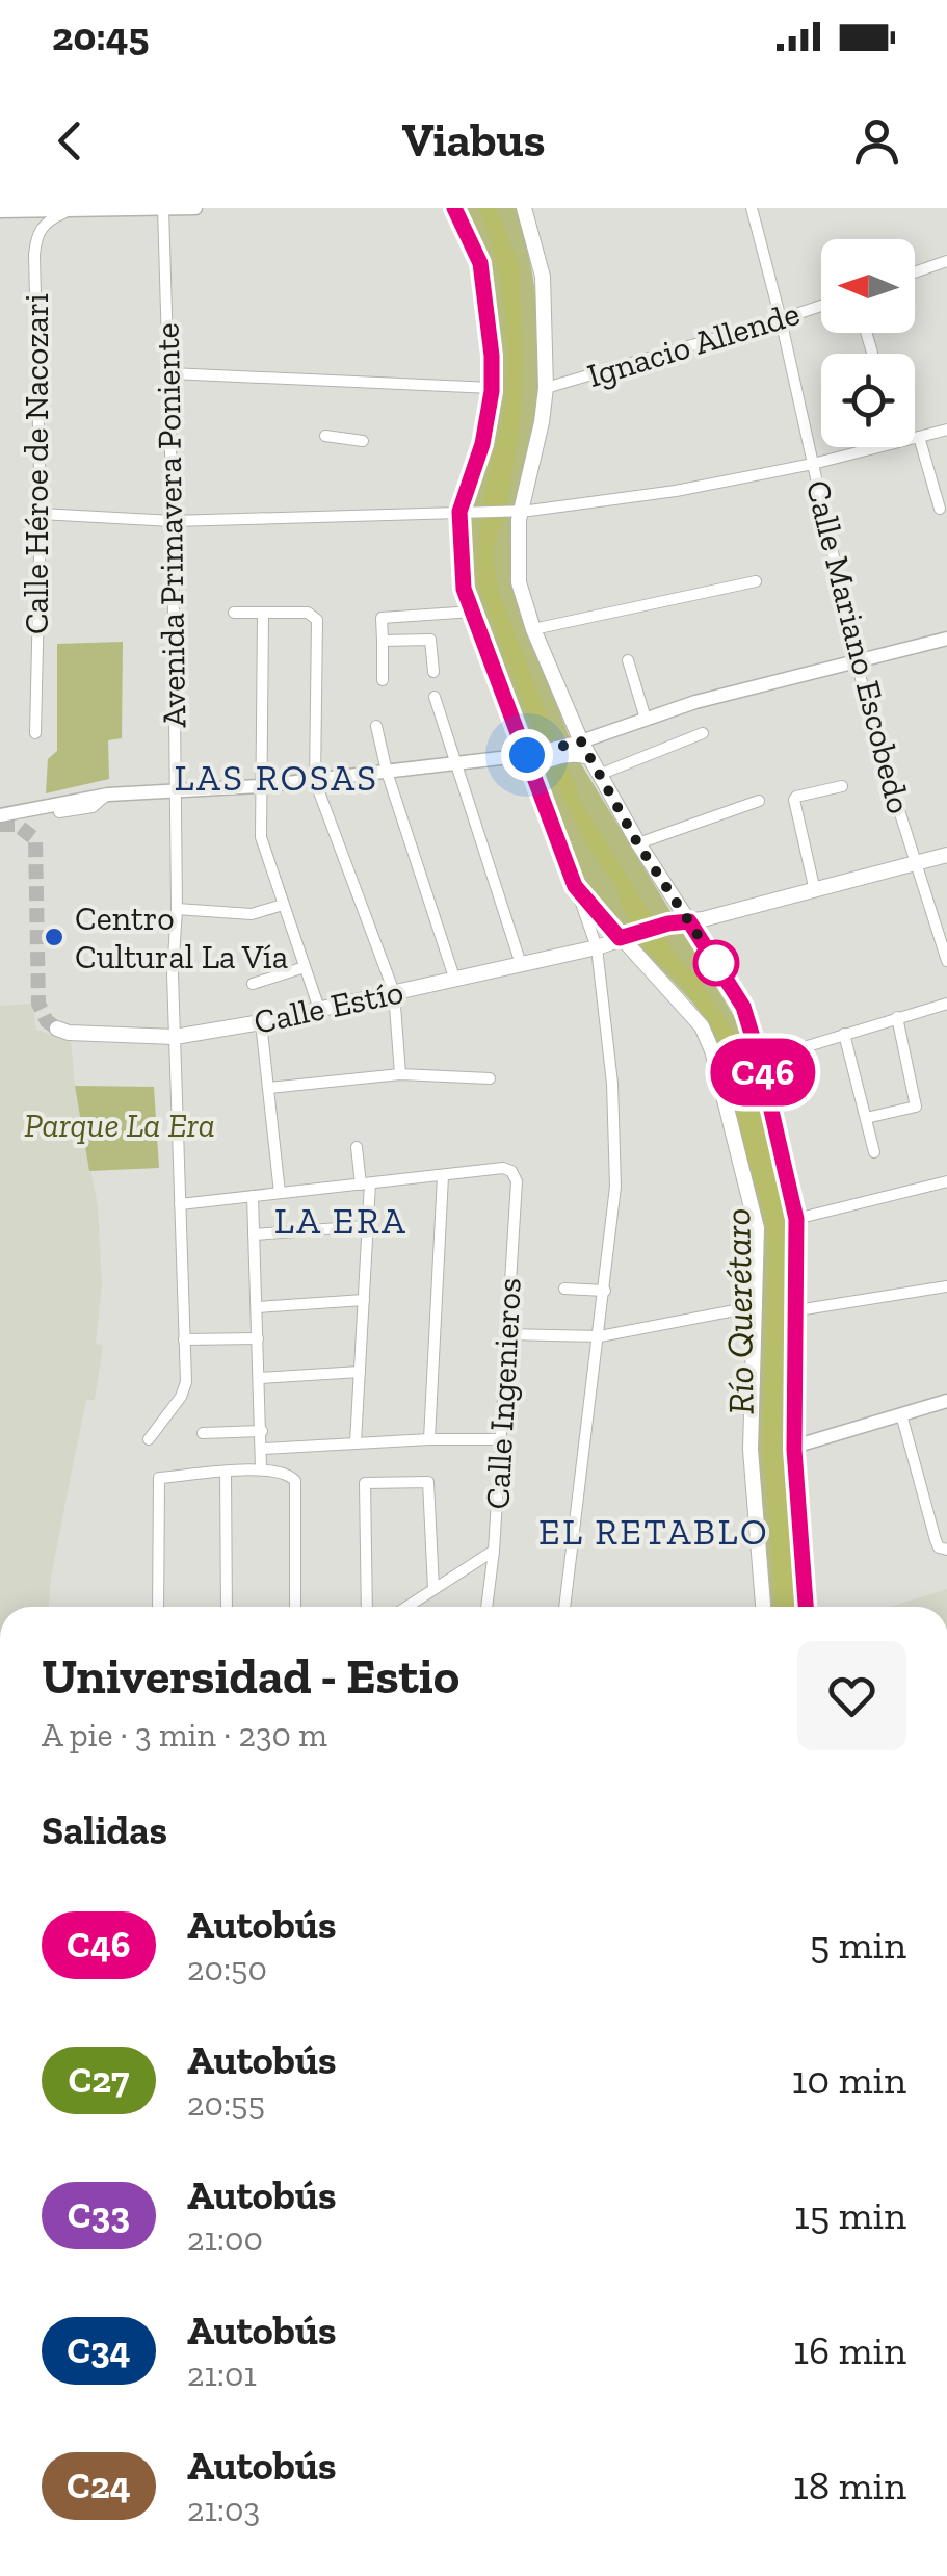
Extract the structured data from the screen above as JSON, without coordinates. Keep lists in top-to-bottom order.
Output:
{
  "streets": {
    "main road": ["Calle Estío"],
    "street": [
      "Ignacio Allende",
      "Calle Héroe de Nacozari",
      "Avenida Primavera Poniente",
      "Calle Mariano Escobedo",
      "Calle Ingenieros"
    ]
  },
  "crossings": [
    ["Ignacio Allende", "Calle Mariano Escobedo"],
    ["Avenida Primavera Poniente", "Calle Estío"],
    ["Calle Mariano Escobedo", "Calle Estío"]
  ],
  "districts": ["LAS ROSAS", "LA ERA", "EL RETABLO"],
  "water": ["Río Querétaro"],
  "parks": ["Parque La Era"],
  "places": ["Centro Cultural La Vía"],
  "lines": ["bus line C46"],
  "north": "left",
  "page": {
    "status": "20:45",
    "header": "Viabus",
    "on_map": "C46",
    "heading": [
      ["Universidad - Estio", "A pie · 3 min · 230 m"],
      "Salidas"
    ],
    "list": [
      {
        "mark": "C46",
        "name": "Autobús",
        "note": "20:50",
        "value": "5 min"
      },
      {
        "mark": "C27",
        "name": "Autobús",
        "note": "20:55",
        "value": "10 min"
      },
      {
        "mark": "C33",
        "name": "Autobús",
        "note": "21:00",
        "value": "15 min"
      },
      {
        "mark": "C34",
        "name": "Autobús",
        "note": "21:01",
        "value": "16 min"
      },
      {
        "mark": "C24",
        "name": "Autobús",
        "note": "21:03",
        "value": "18 min"
      }
    ]
  }
}
